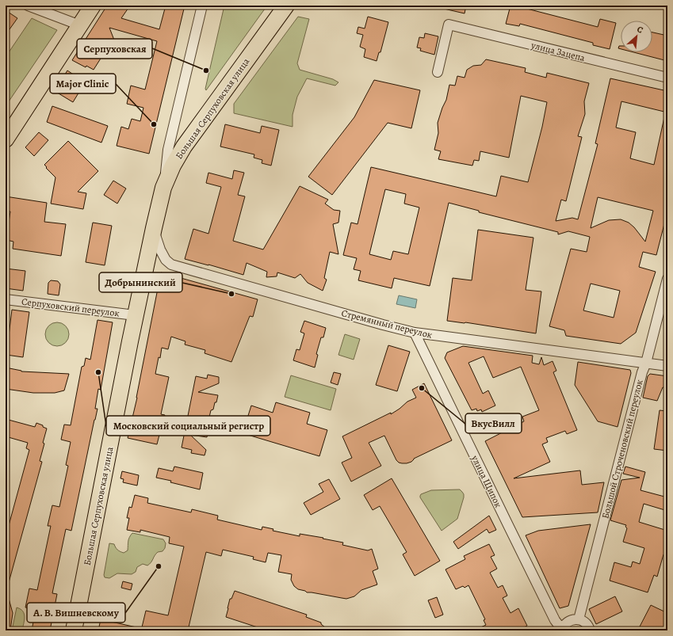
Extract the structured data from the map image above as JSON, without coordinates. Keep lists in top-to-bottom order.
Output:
{
  "streets": {
    "main road": ["Большая Серпуховская улица"],
    "street": [
      "улица Зацепа",
      "Серпуховский переулок",
      "Стремянный переулок",
      "Большой Строченовский переулок",
      "улица Щипок"
    ]
  },
  "crossings": [
    ["Большая Серпуховская улица", "Серпуховский переулок"],
    ["Большая Серпуховская улица", "Стремянный переулок"],
    ["Стремянный переулок", "Большой Строченовский переулок"],
    ["Стремянный переулок", "улица Щипок"]
  ],
  "places": [
    "Серпуховская",
    "Major Clinic",
    "Добрынинский",
    "Московский социальный регистр",
    "ВкусВилл",
    "А. В. Вишневскому"
  ],
  "north": "top right"
}
